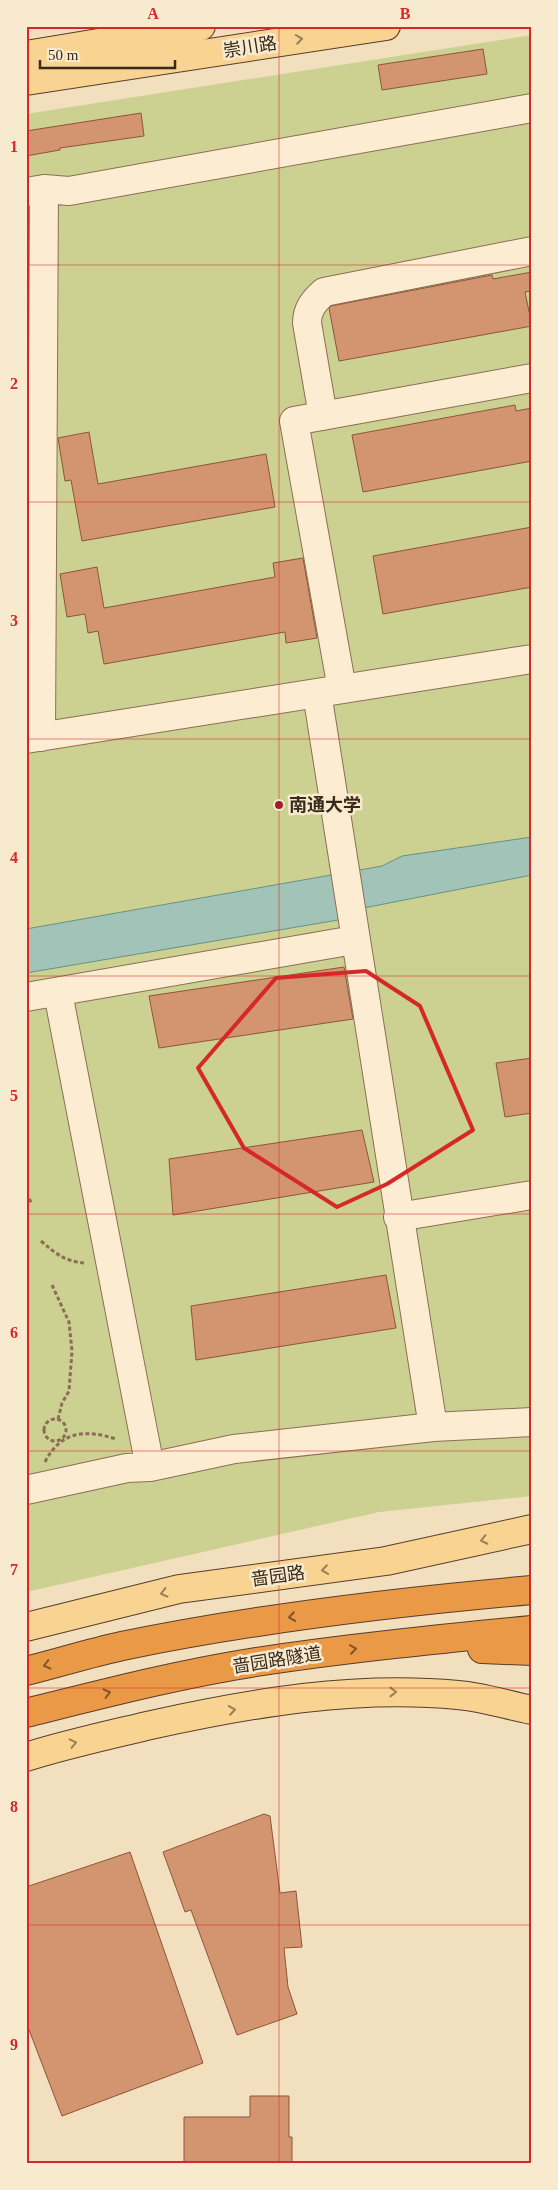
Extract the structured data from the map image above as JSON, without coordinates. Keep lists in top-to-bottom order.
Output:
{
  "streets": {
    "highway": ["啬园路隧道"],
    "main road": ["崇川路", "啬园路"]
  },
  "places": ["南通大学"],
  "scale_bar": "50 m",
  "grid": {
    "columns": ["A", "B"],
    "rows": [
      "1",
      "2",
      "3",
      "4",
      "5",
      "6",
      "7",
      "8",
      "9"
    ]
  }
}
